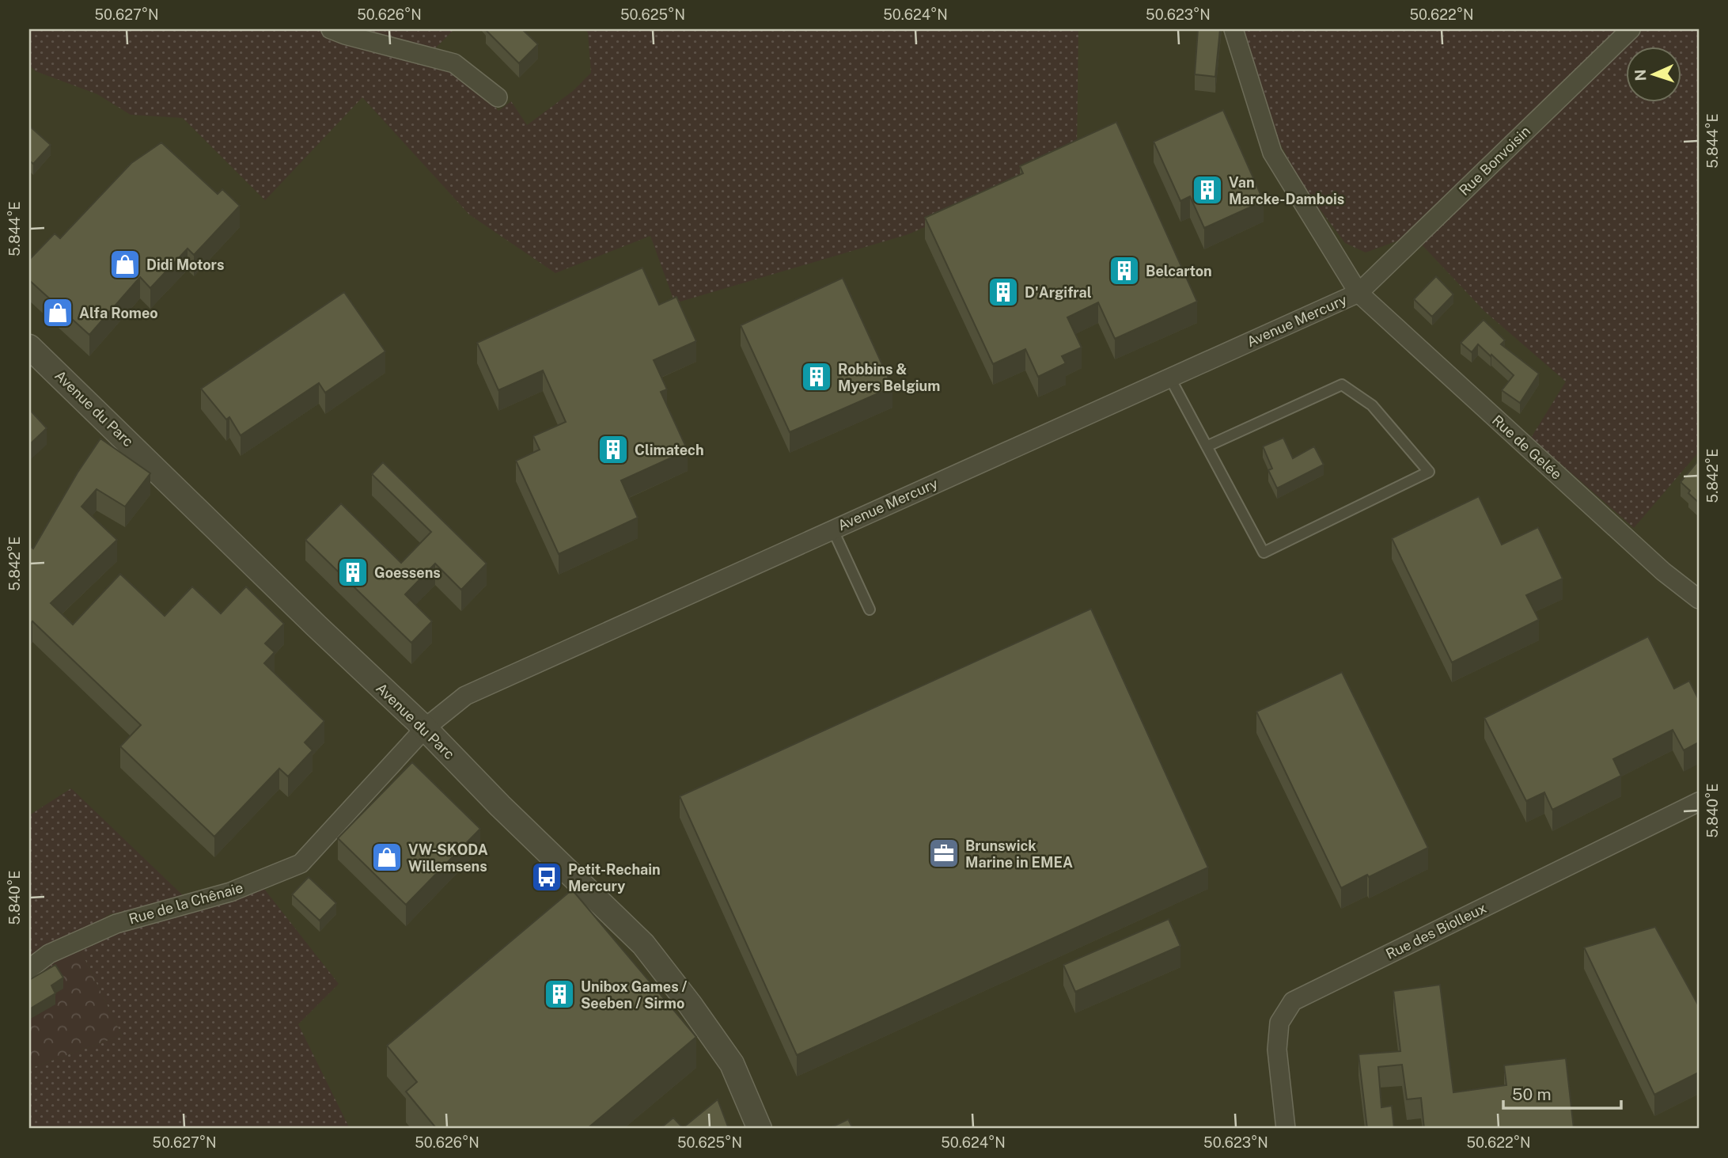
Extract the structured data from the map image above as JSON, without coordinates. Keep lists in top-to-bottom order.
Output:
{
  "streets": {
    "street": [
      "Rue Bonvoisin",
      "Avenue Mercury",
      "Avenue du Parc",
      "Rue de Gelée",
      "Rue de la Chênaie",
      "Rue des Biolleux"
    ]
  },
  "crossings": [
    ["Rue Bonvoisin", "Avenue Mercury"],
    ["Rue Bonvoisin", "Rue de Gelée"],
    ["Avenue Mercury", "Avenue du Parc"],
    ["Avenue Mercury", "Rue de Gelée"],
    ["Avenue Mercury", "Rue de la Chênaie"],
    ["Avenue du Parc", "Rue de la Chênaie"]
  ],
  "places": {
    "building": [
      "Van Marcke-Dambois",
      "Belcarton",
      "D'Argifral",
      "Robbins & Myers Belgium",
      "Climatech",
      "Goessens",
      "Unibox Games / Seeben / Sirmo"
    ],
    "shop": ["Didi Motors", "Alfa Romeo", "VW-SKODA Willemsens"],
    "office": ["Brunswick Marine in EMEA"],
    "bus stop": ["Petit-Rechain Mercury"]
  },
  "scale_bar": "50 m",
  "north": "left",
  "coordinates": [
    "50.627°N",
    "50.626°N",
    "50.625°N",
    "50.624°N",
    "50.623°N",
    "50.622°N",
    "5.844°E",
    "5.842°E",
    "5.840°E"
  ]
}
